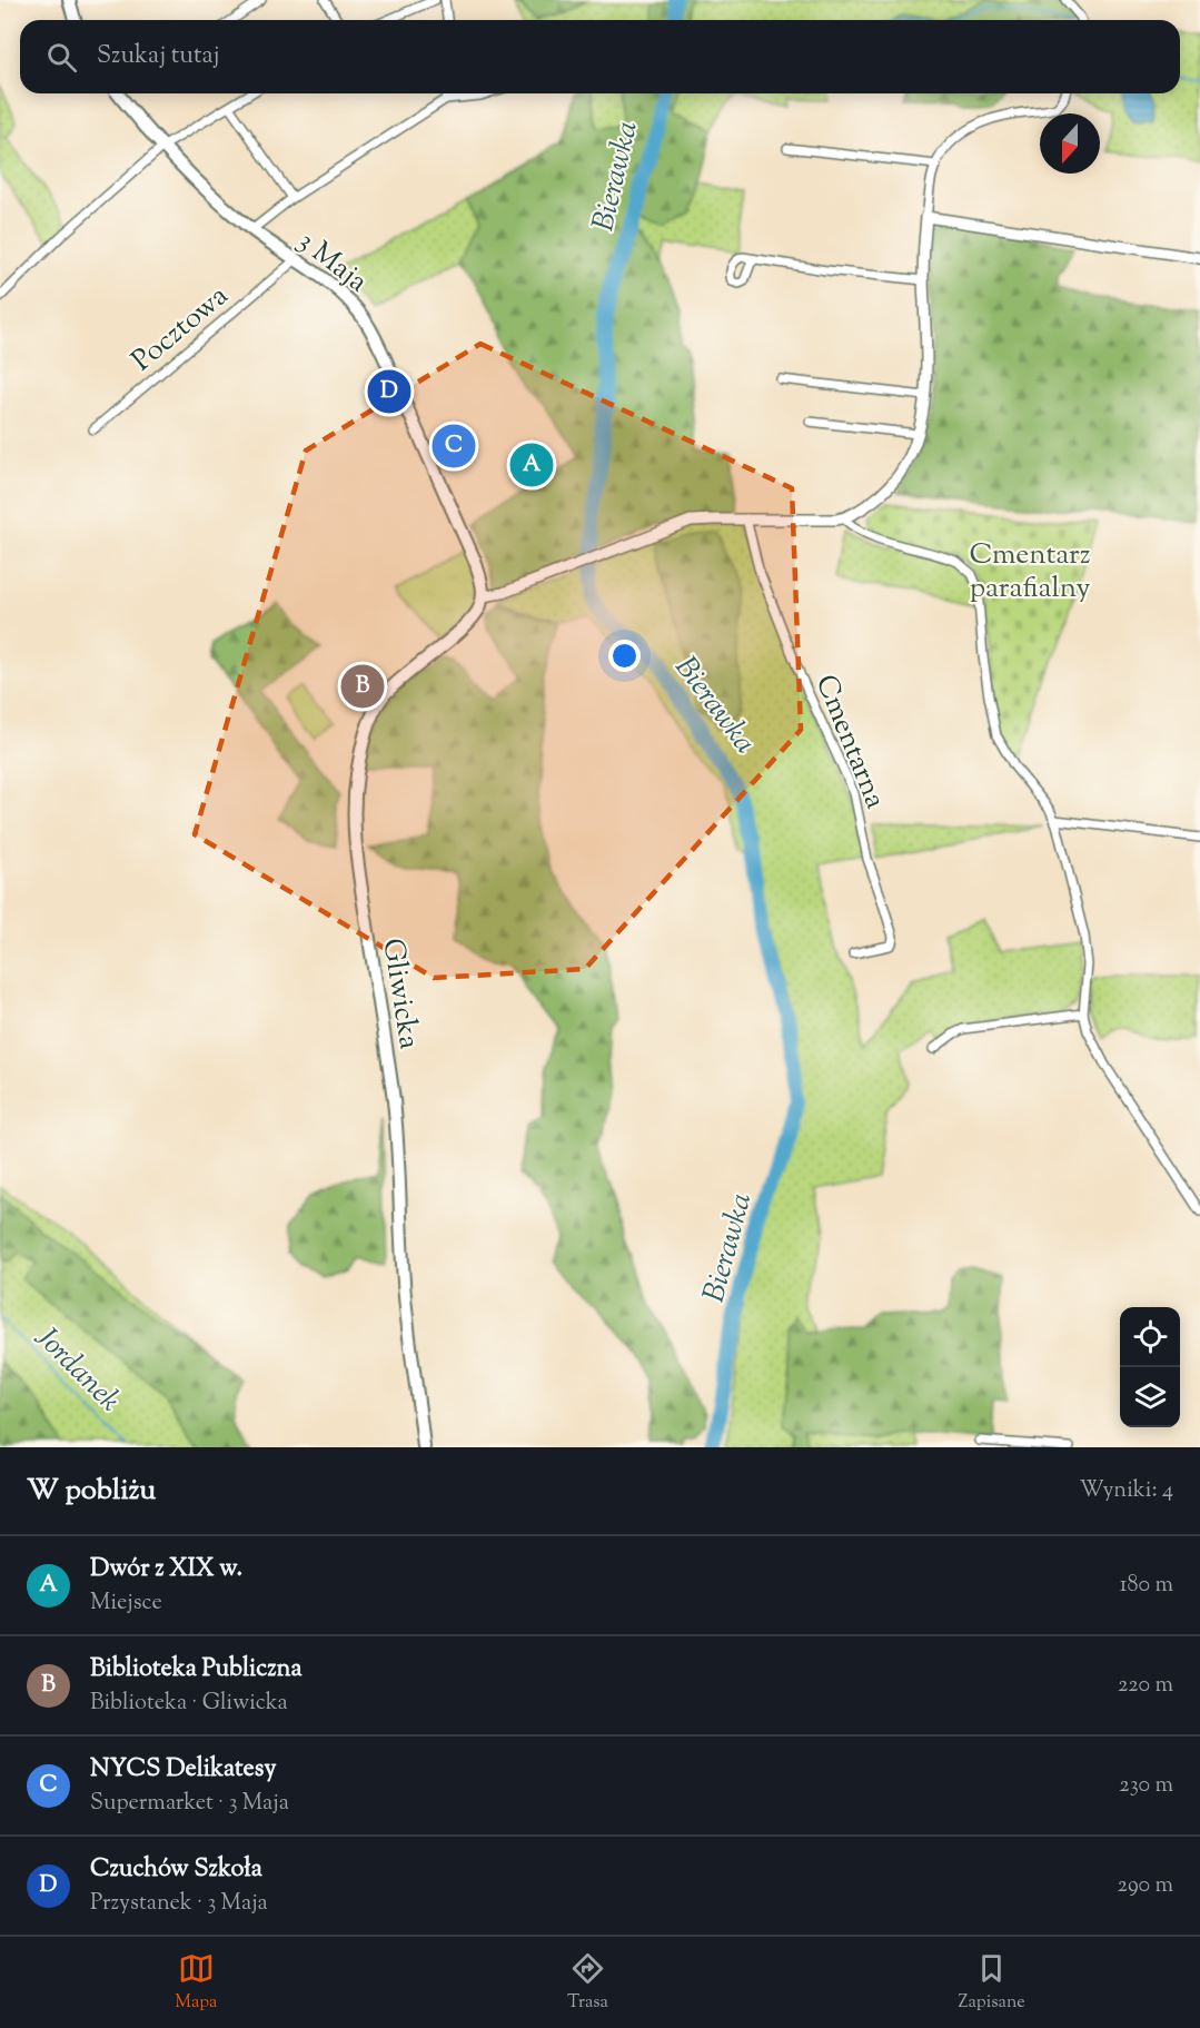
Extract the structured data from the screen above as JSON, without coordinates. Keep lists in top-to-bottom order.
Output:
{
  "streets": {
    "main road": ["3 Maja", "Gliwicka"],
    "street": ["Pocztowa", "Cmentarna"]
  },
  "crossings": [
    ["3 Maja", "Pocztowa"],
    ["3 Maja", "Gliwicka"]
  ],
  "water": ["Bierawka", "Jordanek"],
  "parks": ["Cmentarz parafialny"],
  "north": "bottom",
  "page": {
    "search": "Szukaj tutaj",
    "pins": [
      "D",
      "C",
      "A",
      "B"
    ],
    "heading": ["W pobliżu", "Wyniki: 4"],
    "list": [
      {
        "mark": "A",
        "name": "Dwór z XIX w.",
        "note": "Miejsce",
        "value": "180 m"
      },
      {
        "mark": "B",
        "name": "Biblioteka Publiczna",
        "note": "Biblioteka · Gliwicka",
        "value": "220 m"
      },
      {
        "mark": "C",
        "name": "NYCS Delikatesy",
        "note": "Supermarket · 3 Maja",
        "value": "230 m"
      },
      {
        "mark": "D",
        "name": "Czuchów Szkoła",
        "note": "Przystanek · 3 Maja",
        "value": "290 m"
      }
    ],
    "nav": ["Mapa", "Trasa", "Zapisane"]
  }
}
